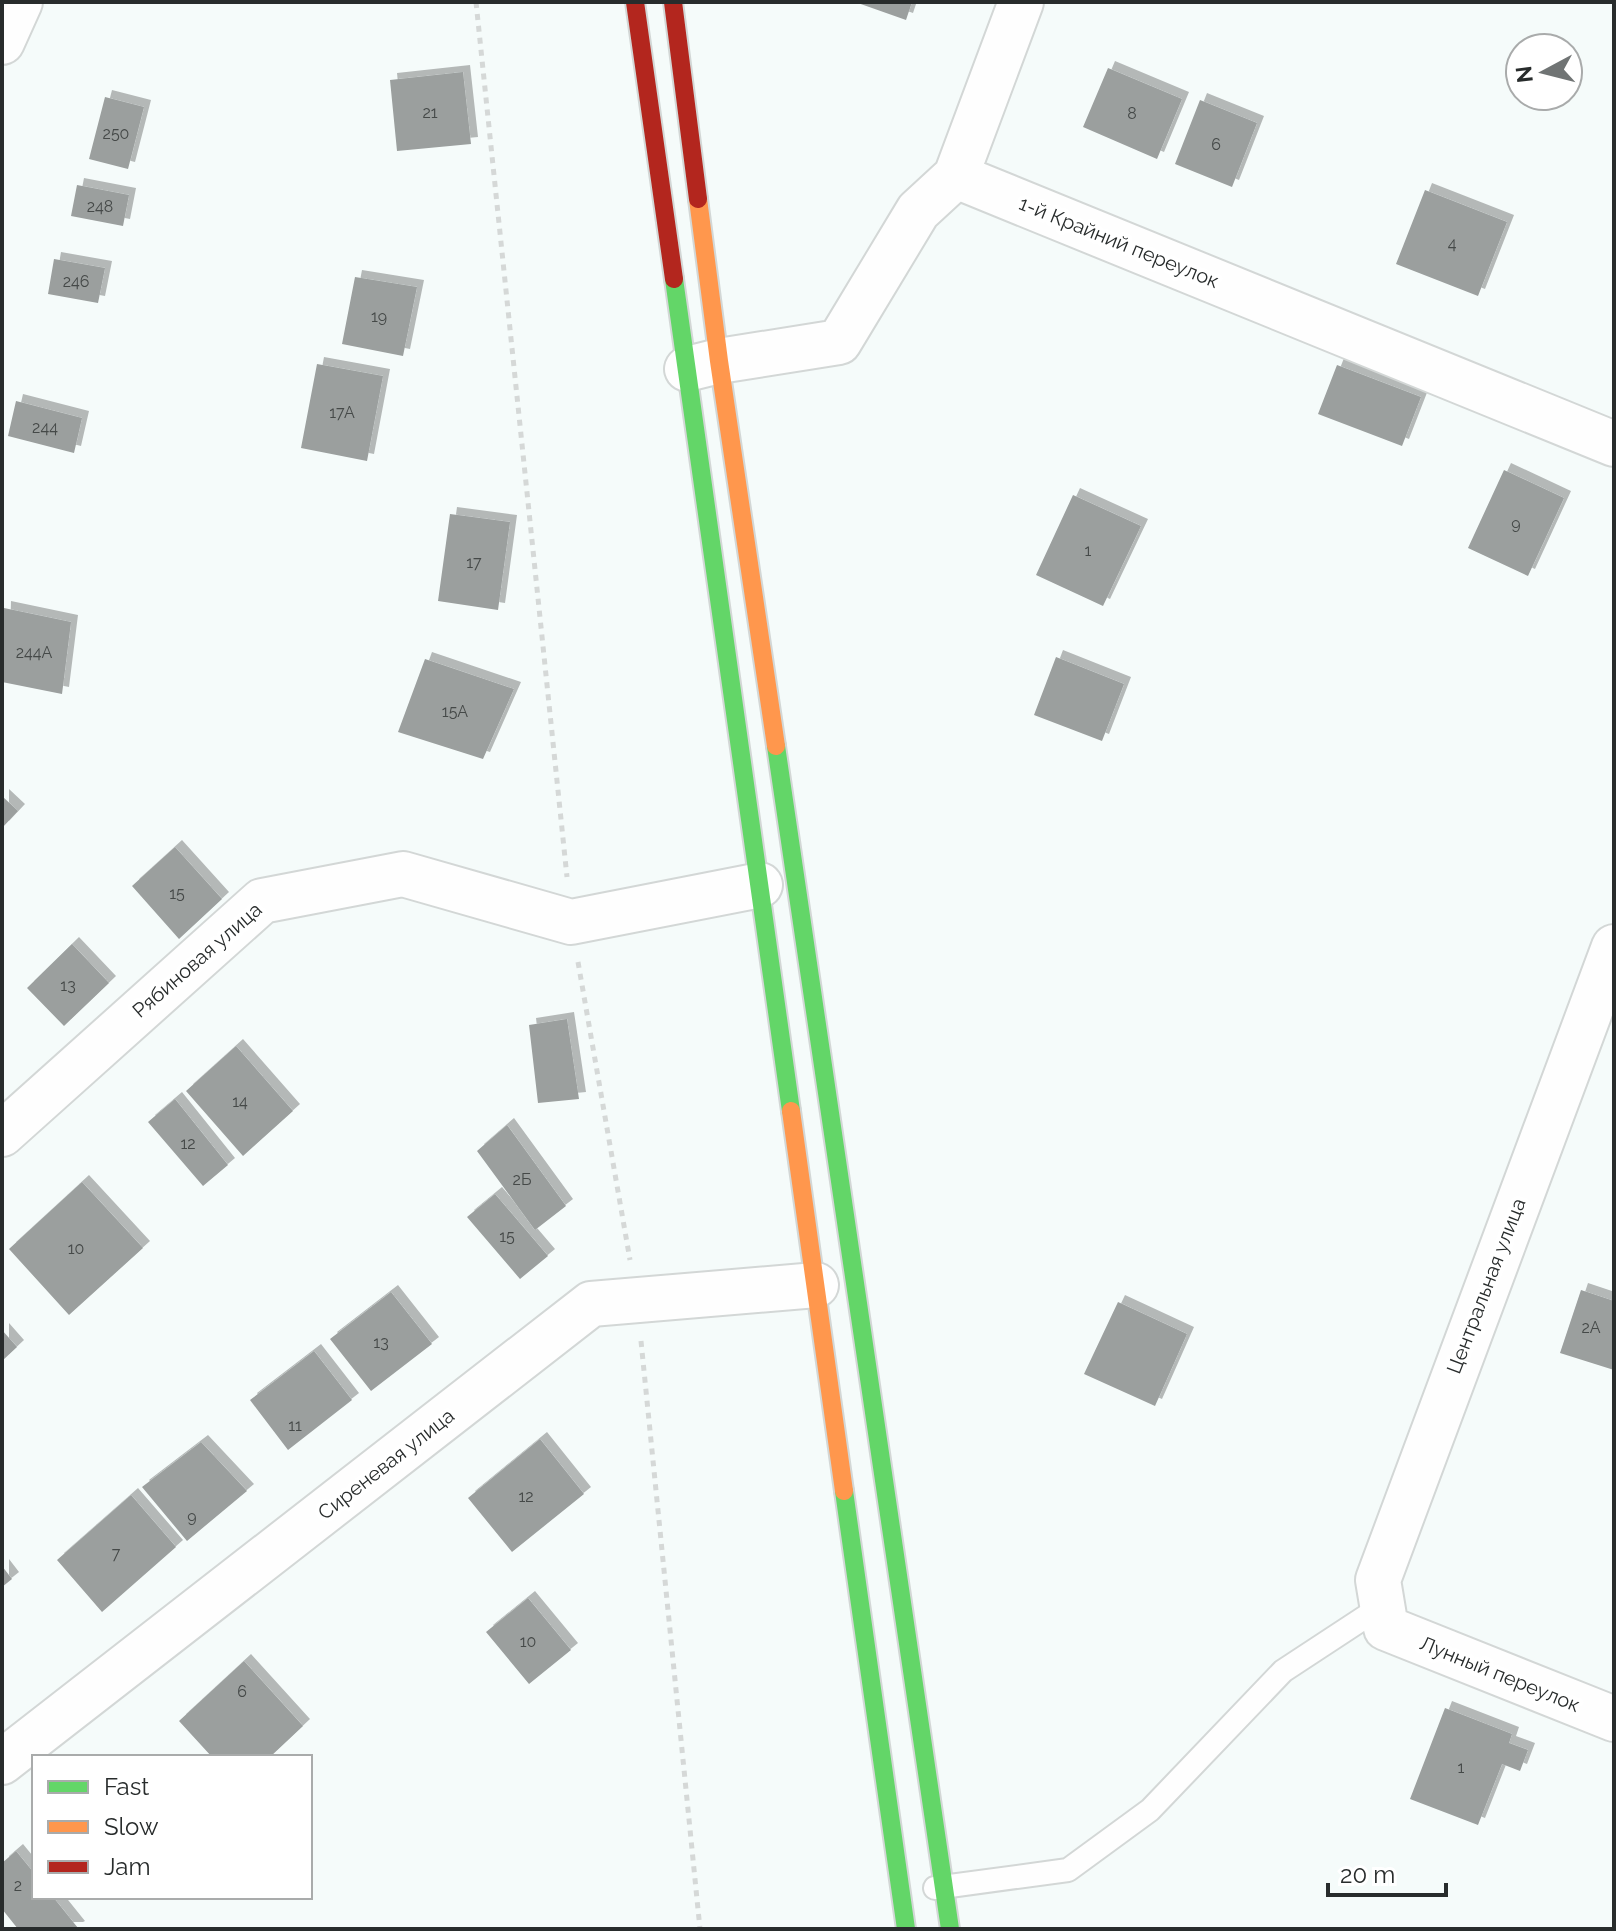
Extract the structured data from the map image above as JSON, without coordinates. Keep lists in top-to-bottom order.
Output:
{
  "streets": {
    "street": [
      "1-й Крайний переулок",
      "Рябиновая улица",
      "Центральная улица",
      "Сиреневая улица",
      "Лунный переулок"
    ]
  },
  "crossings": [
    ["Центральная улица", "Лунный переулок"]
  ],
  "house_numbers": [
    "21",
    "8",
    "250",
    "6",
    "248",
    "4",
    "246",
    "19",
    "17А",
    "244",
    "9",
    "1",
    "17",
    "244А",
    "15А",
    "15",
    "13",
    "14",
    "12",
    "2Б",
    "15",
    "10",
    "2А",
    "13",
    "11",
    "12",
    "9",
    "7",
    "10",
    "6",
    "1",
    "2"
  ],
  "legend": ["Fast", "Slow", "Jam"],
  "scale_bar": "20 m",
  "north": "left"
}
